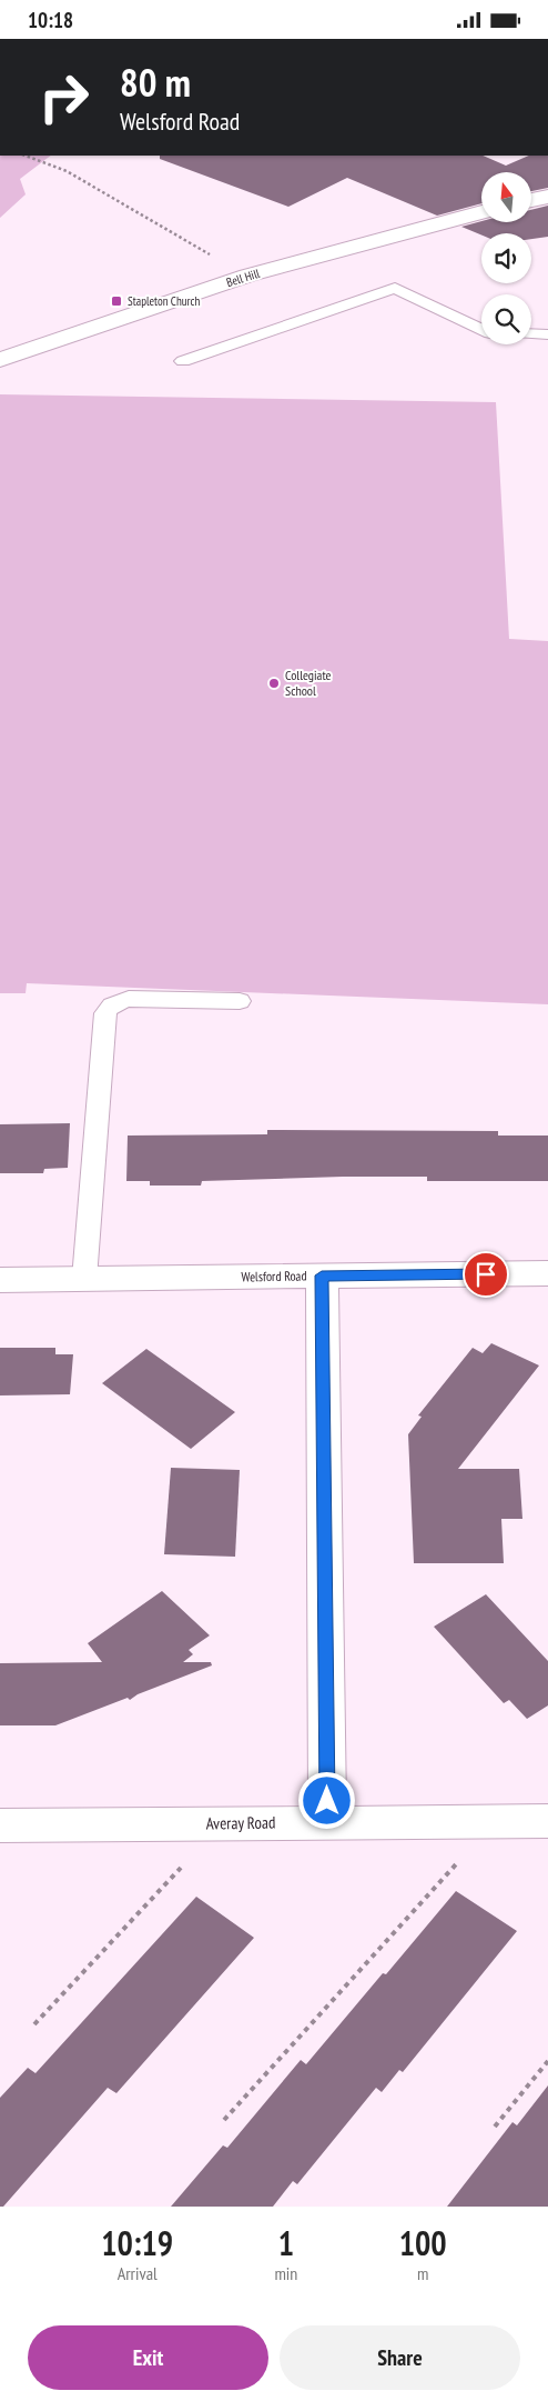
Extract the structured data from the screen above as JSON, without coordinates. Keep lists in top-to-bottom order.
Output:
{
  "streets": {
    "street": ["Bell Hill", "Welsford Road", "Averay Road"]
  },
  "places": {
    "transit": ["Stapleton Church"],
    "other": ["Collegiate School"]
  },
  "north": "top",
  "page": {
    "status": "10:18",
    "turn": ["80 m", "Welsford Road"],
    "eta": [
      "10:19",
      "Arrival",
      "1",
      "min",
      "100",
      "m"
    ],
    "buttons": ["Exit", "Share"]
  }
}
